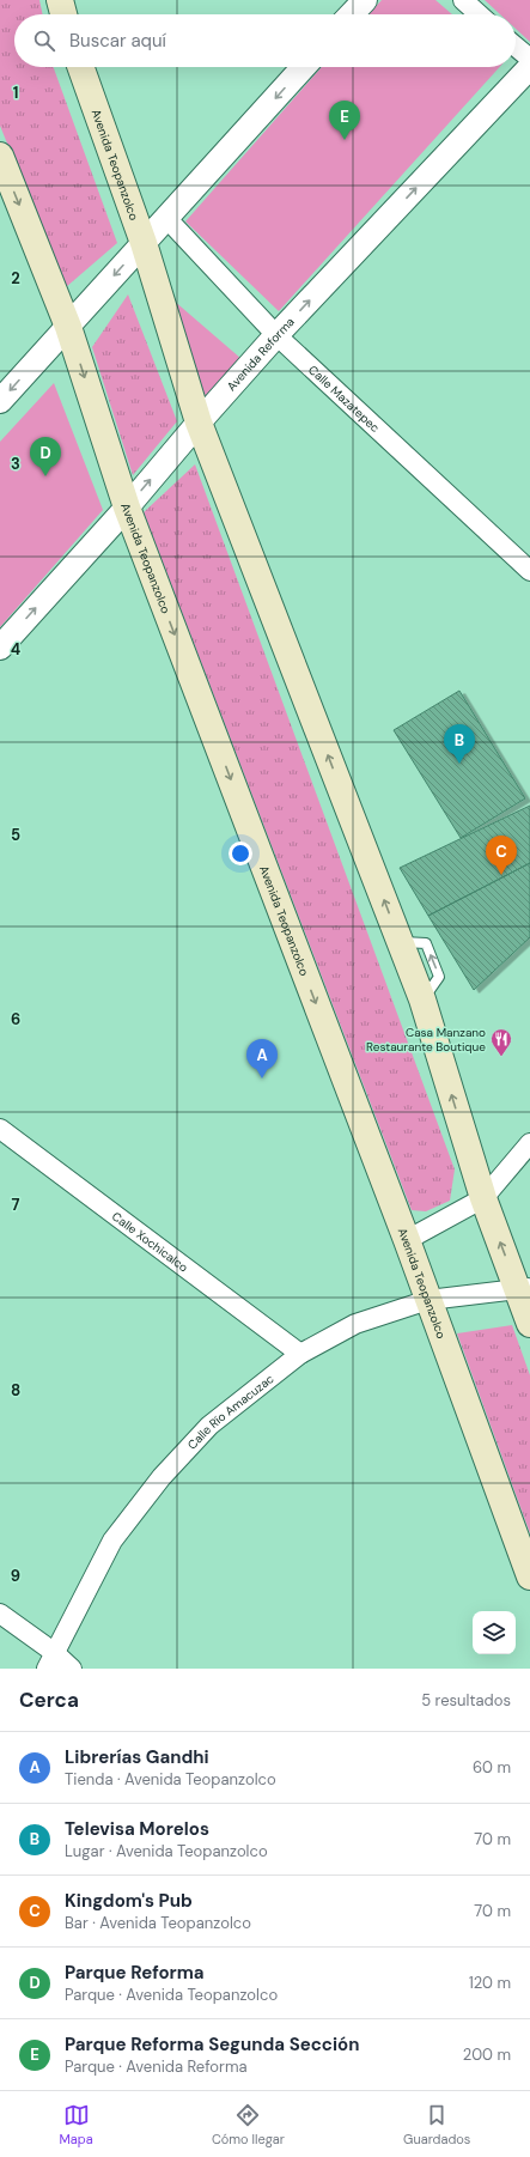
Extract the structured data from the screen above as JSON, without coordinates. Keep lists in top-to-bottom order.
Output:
{
  "streets": {
    "main road": ["Avenida Teopanzolco"],
    "street": [
      "Avenida Reforma",
      "Calle Mazatepec",
      "Calle Xochicalco",
      "Calle Río Amacuzac"
    ]
  },
  "crossings": [
    ["Avenida Teopanzolco", "Avenida Reforma"],
    ["Avenida Teopanzolco", "Calle Río Amacuzac"],
    ["Avenida Reforma", "Calle Mazatepec"],
    ["Calle Xochicalco", "Calle Río Amacuzac"]
  ],
  "places": {
    "restaurant": ["Casa Manzano Restaurante Boutique"]
  },
  "page": {
    "search": "Buscar aquí",
    "pins": [
      "E",
      "D",
      "B",
      "C",
      "A"
    ],
    "heading": ["Cerca", "5 resultados"],
    "list": [
      {
        "mark": "A",
        "name": "Librerías Gandhi",
        "note": "Tienda · Avenida Teopanzolco",
        "value": "60 m"
      },
      {
        "mark": "B",
        "name": "Televisa Morelos",
        "note": "Lugar · Avenida Teopanzolco",
        "value": "70 m"
      },
      {
        "mark": "C",
        "name": "Kingdom's Pub",
        "note": "Bar · Avenida Teopanzolco",
        "value": "70 m"
      },
      {
        "mark": "D",
        "name": "Parque Reforma",
        "note": "Parque · Avenida Teopanzolco",
        "value": "120 m"
      },
      {
        "mark": "E",
        "name": "Parque Reforma Segunda Sección",
        "note": "Parque · Avenida Reforma",
        "value": "200 m"
      }
    ],
    "nav": ["Mapa", "Cómo llegar", "Guardados"]
  },
  "grid": {
    "rows": [
      "1",
      "2",
      "3",
      "4",
      "5",
      "6",
      "7",
      "8",
      "9"
    ]
  }
}
